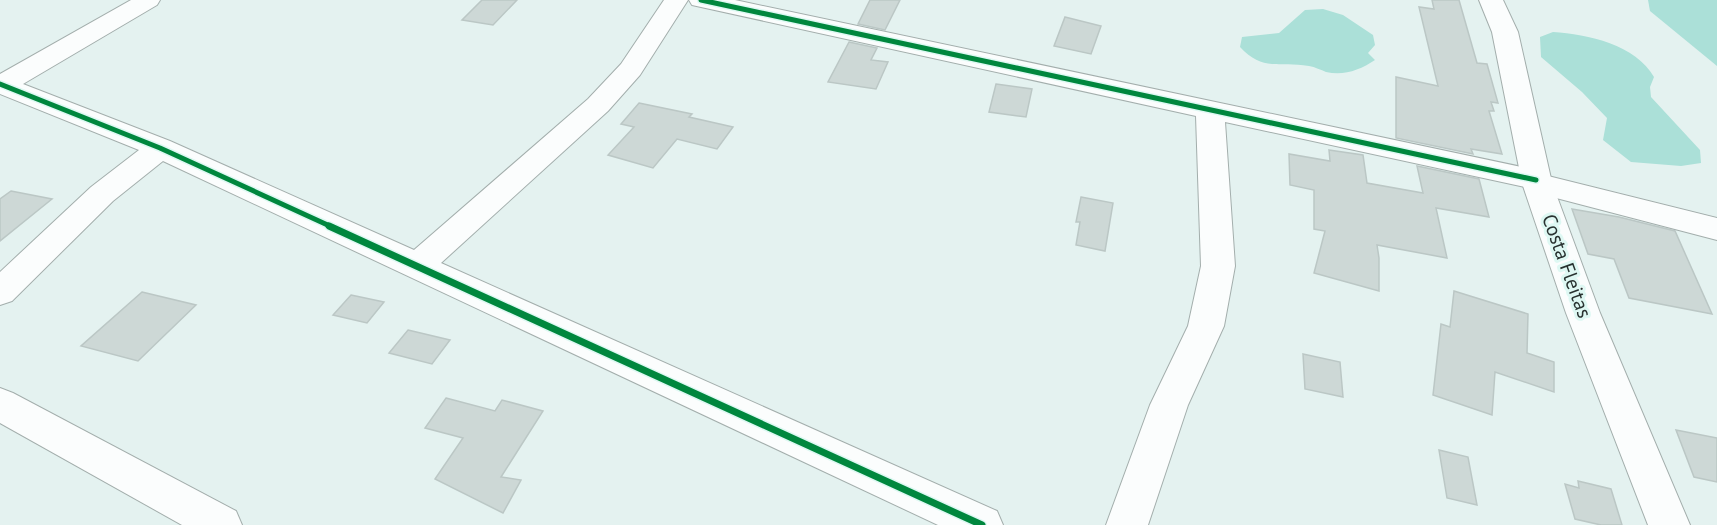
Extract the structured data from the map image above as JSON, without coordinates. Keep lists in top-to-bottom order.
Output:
{
  "streets": {
    "street": ["Costa Fleitas"]
  }
}
